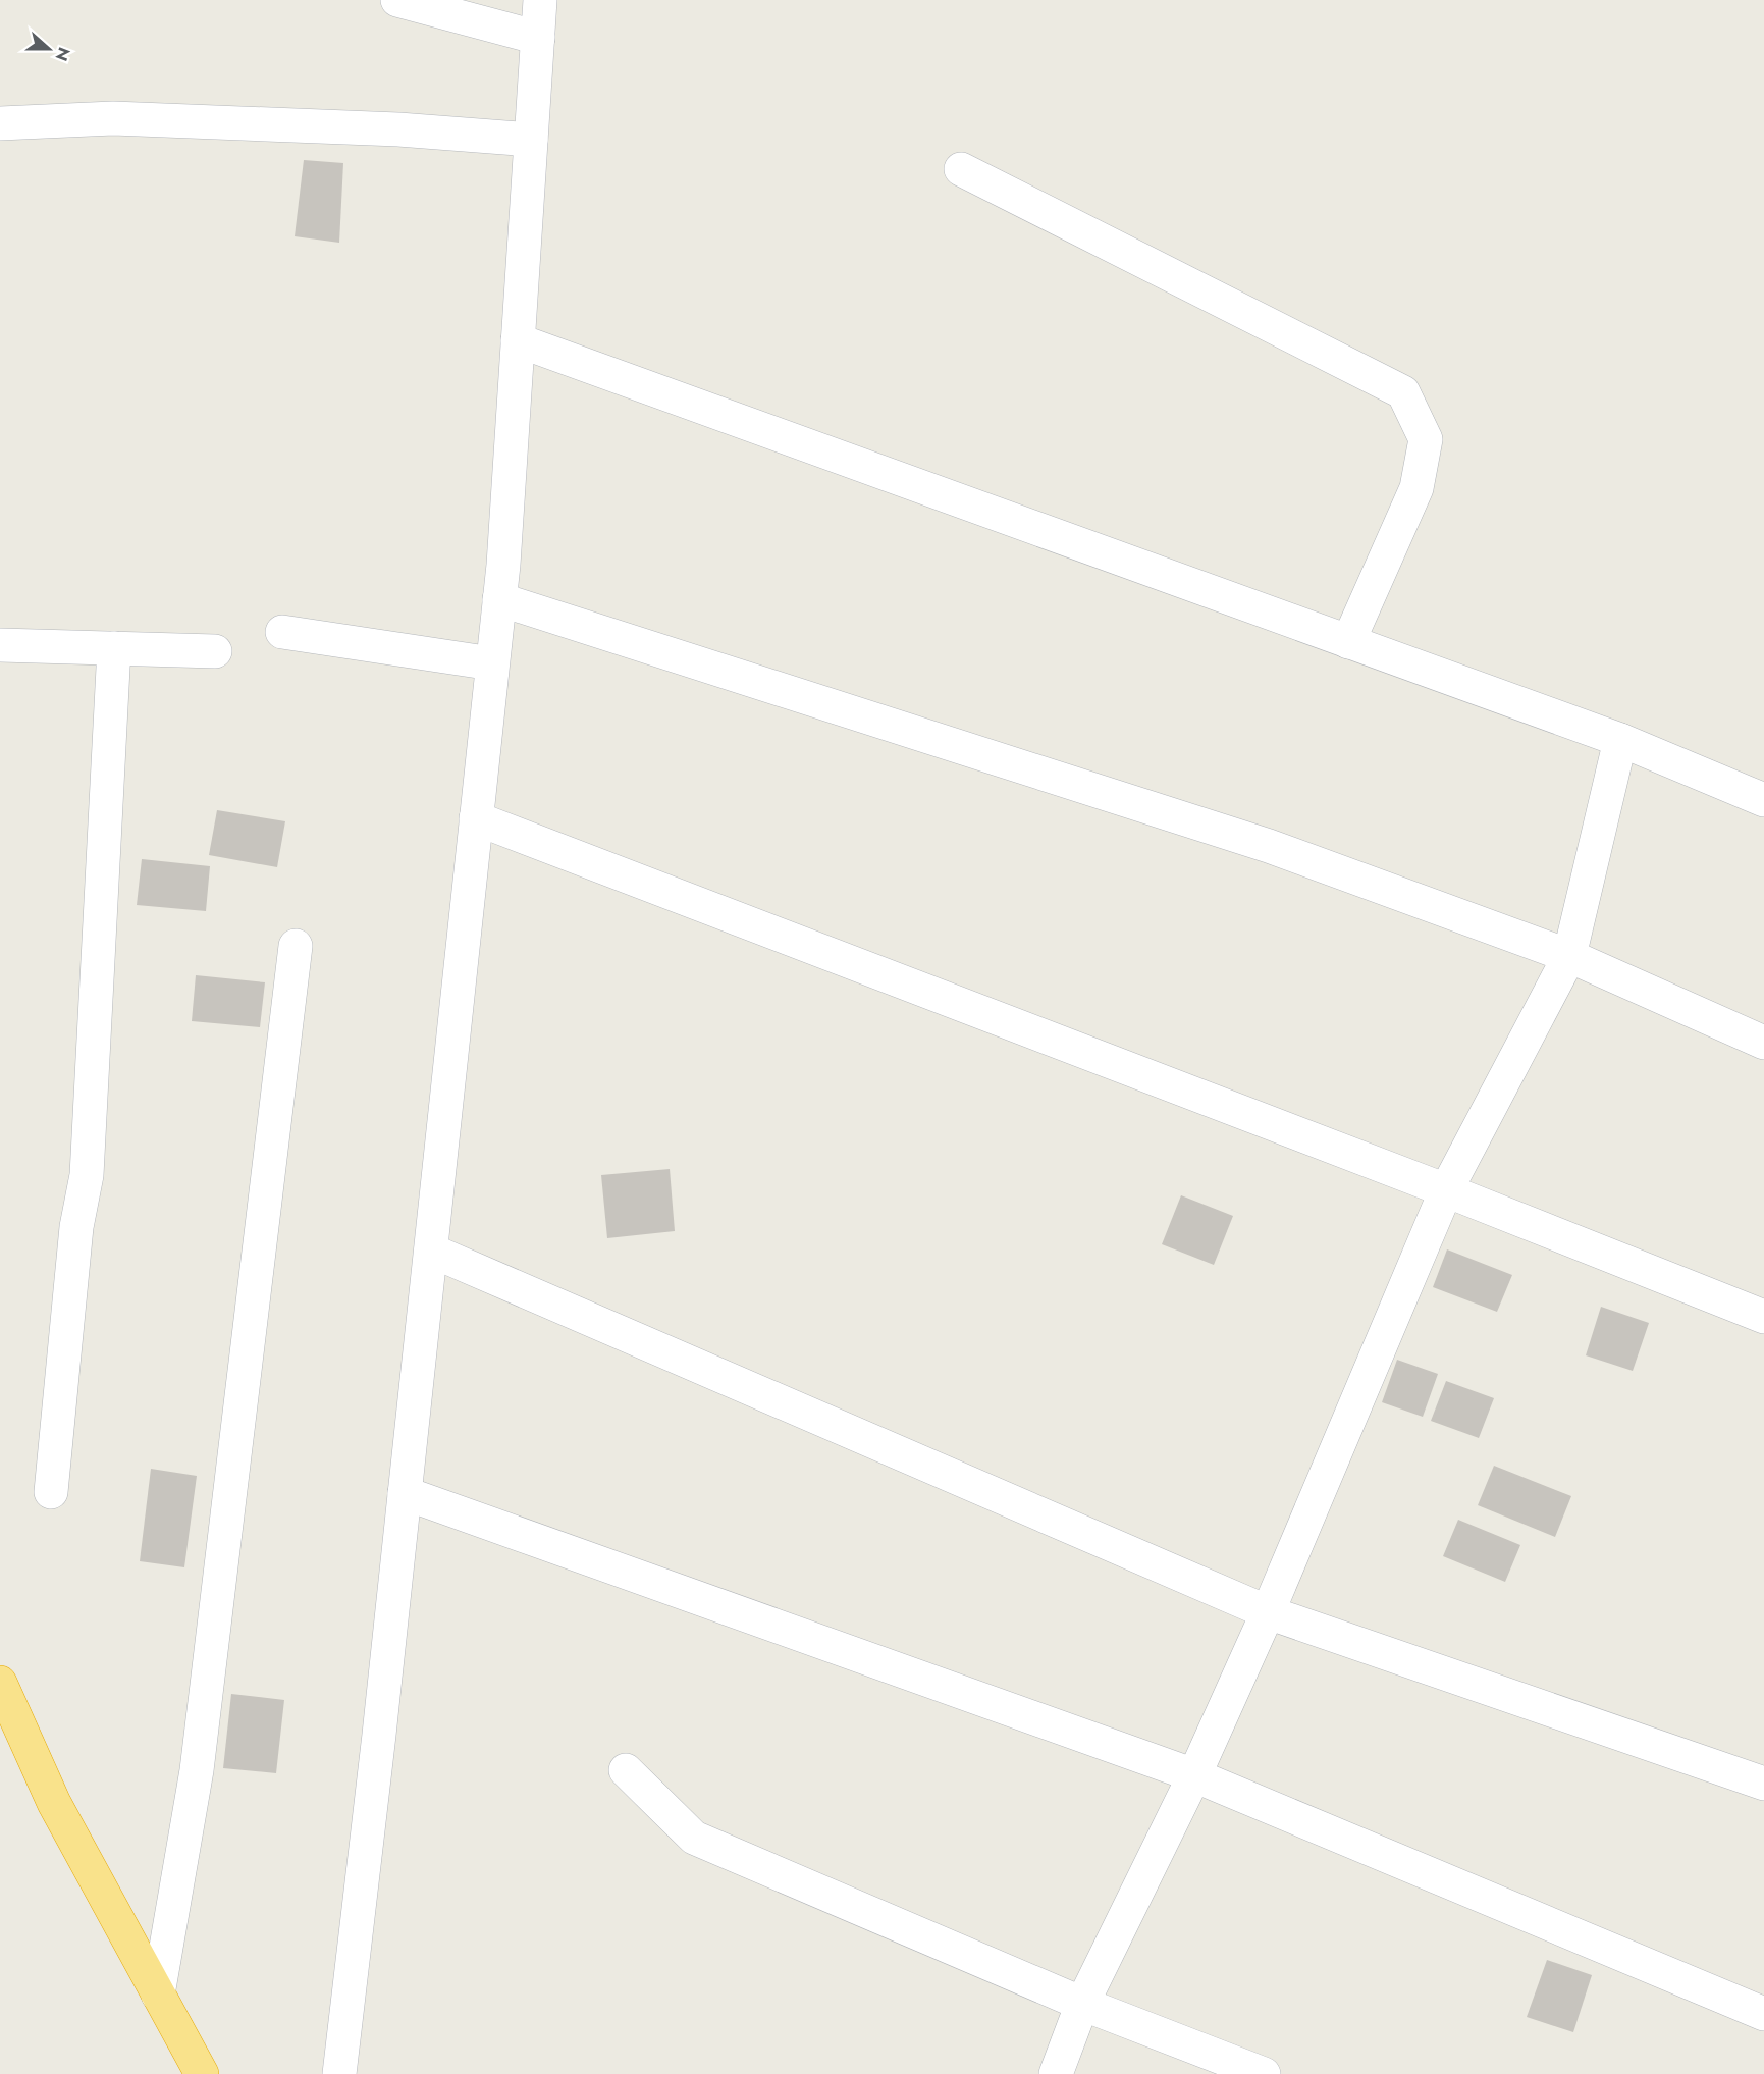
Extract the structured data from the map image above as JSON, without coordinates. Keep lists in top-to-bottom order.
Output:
{
  "north": "right"
}
